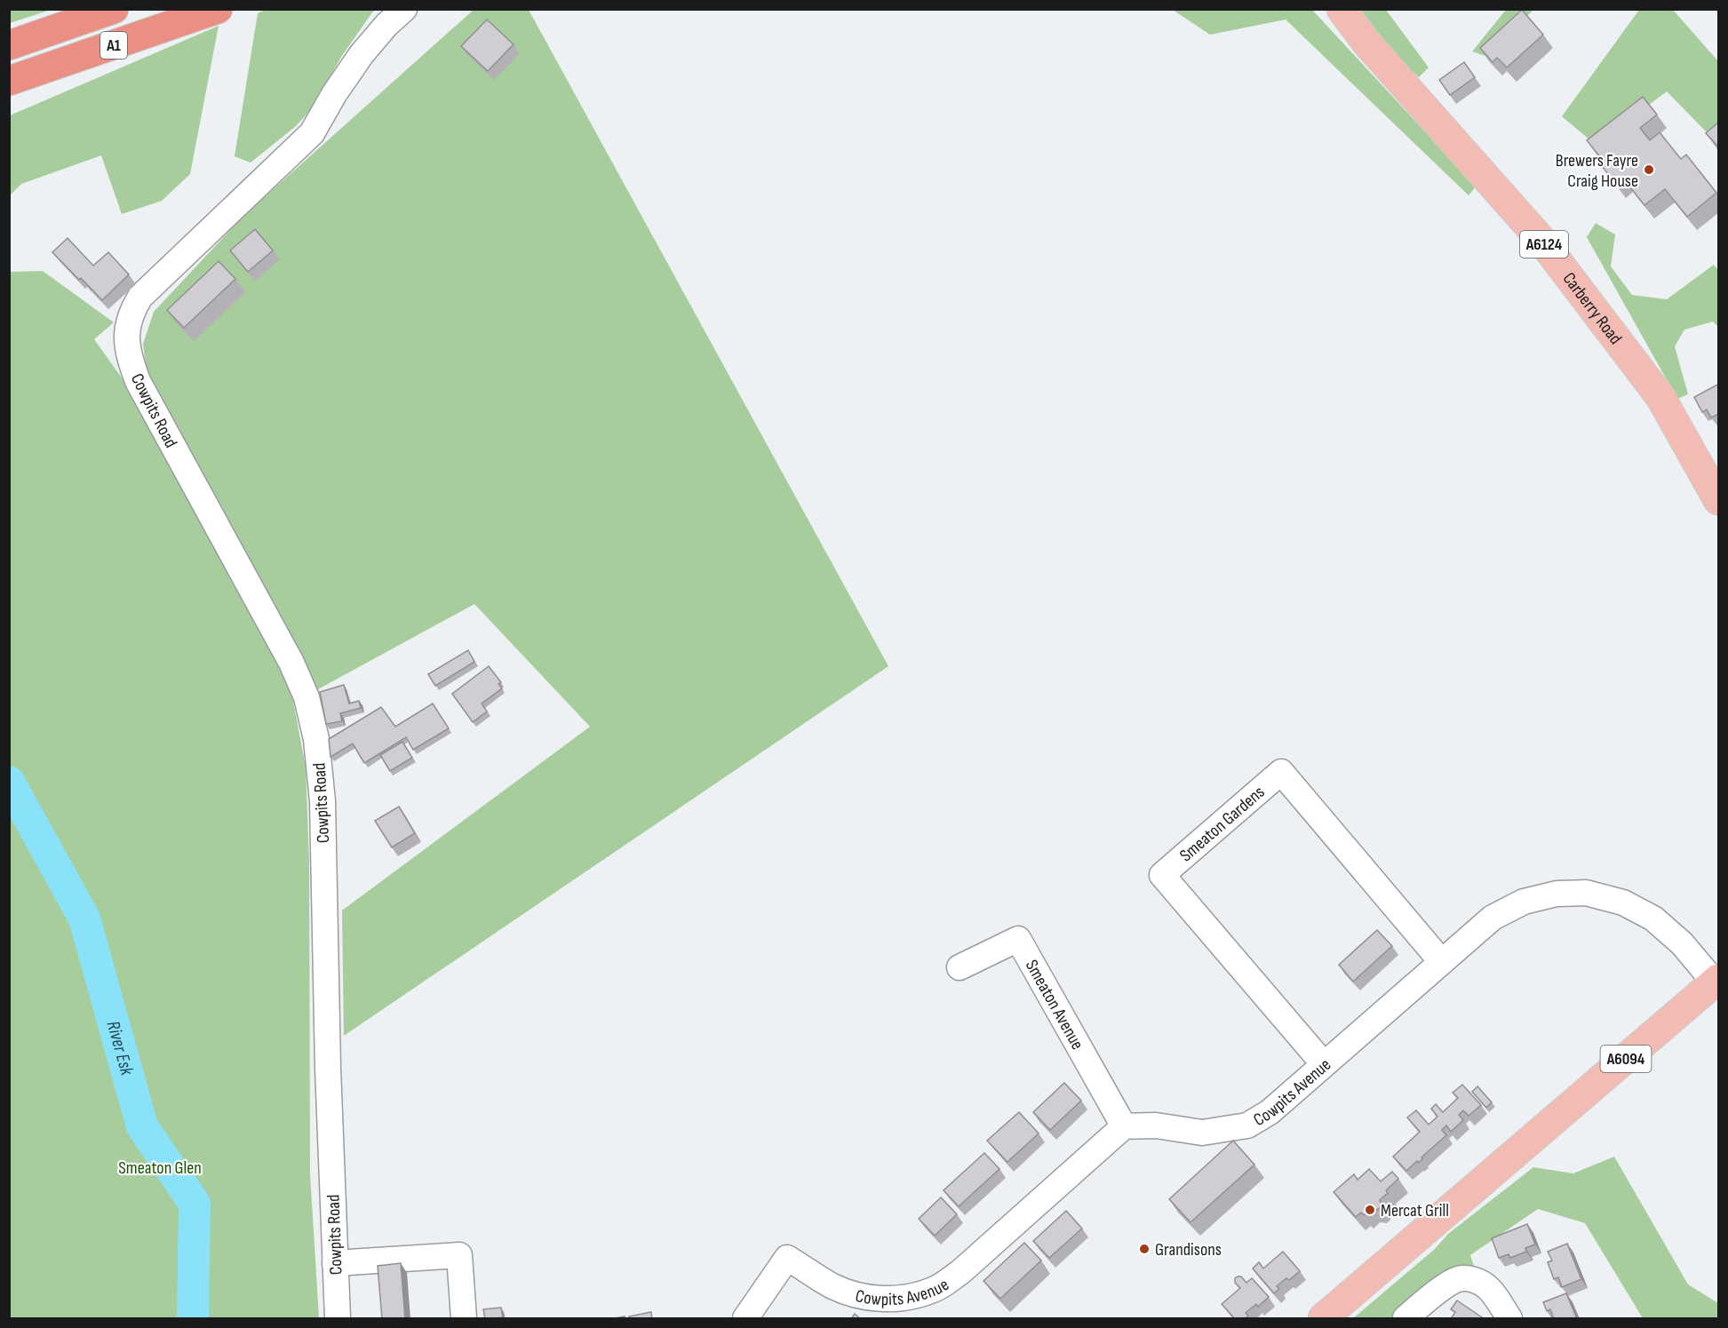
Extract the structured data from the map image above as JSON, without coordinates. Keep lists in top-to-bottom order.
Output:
{
  "streets": {
    "highway": ["A1"],
    "main road": ["A6124", "Carberry Road", "A6094"],
    "street": [
      "Cowpits Road",
      "Smeaton Gardens",
      "Smeaton Avenue",
      "Cowpits Avenue"
    ]
  },
  "crossings": [
    ["Smeaton Gardens", "Cowpits Avenue"],
    ["Smeaton Avenue", "Cowpits Avenue"],
    ["A6094", "Cowpits Avenue"]
  ],
  "water": ["River Esk"],
  "parks": ["Smeaton Glen"],
  "places": ["Brewers Fayre Craig House", "Mercat Grill", "Grandisons"]
}
